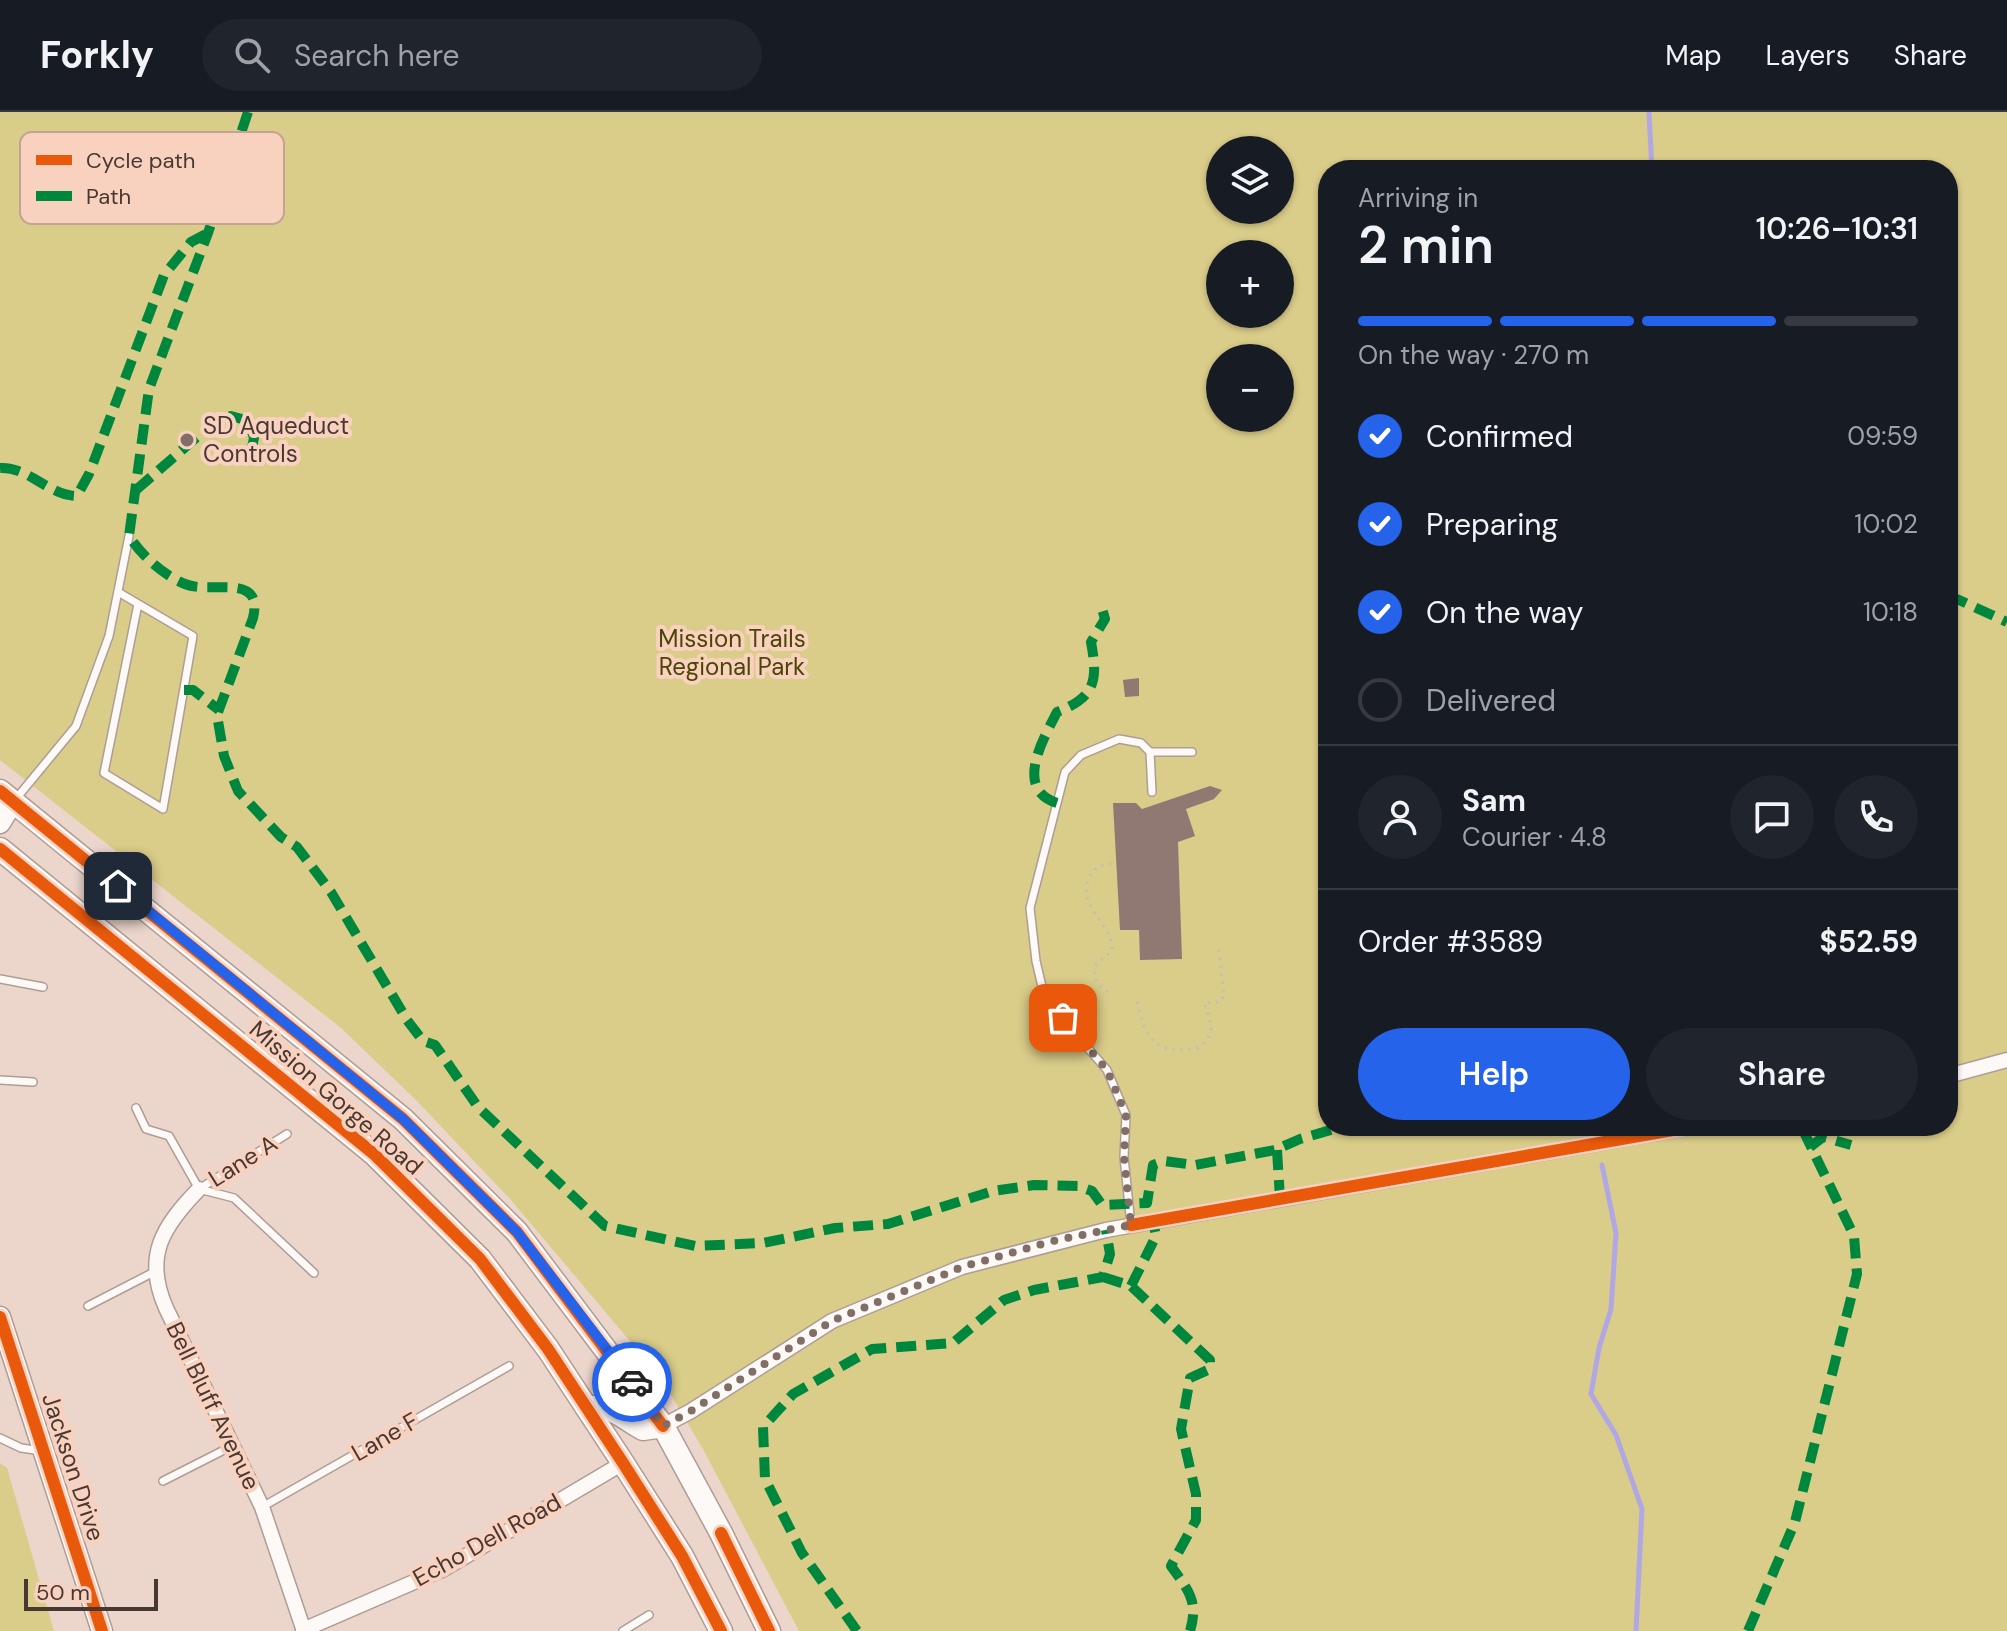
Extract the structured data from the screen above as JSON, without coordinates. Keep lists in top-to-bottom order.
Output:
{
  "streets": {
    "main road": ["Mission Gorge Road", "Jackson Drive"],
    "street": ["Bell Bluff Avenue", "Echo Dell Road"],
    "lane": ["Lane A", "Lane F"]
  },
  "crossings": [
    ["Mission Gorge Road", "Echo Dell Road"],
    ["Lane A", "Bell Bluff Avenue"],
    ["Bell Bluff Avenue", "Lane F"],
    ["Bell Bluff Avenue", "Echo Dell Road"]
  ],
  "parks": ["Mission Trails Regional Park"],
  "places": ["SD Aqueduct Controls"],
  "legend": ["Cycle path", "Path"],
  "scale_bar": "50 m",
  "page": {
    "header": "Forkly",
    "search": "Search here",
    "nav": ["Map", "Layers", "Share"],
    "map_buttons": ["+", "−"],
    "heading": ["2 min", "Arriving in", "10:26–10:31"],
    "panel": [
      "Sam",
      "Courier · 4.8",
      "Order #3589",
      "$52.59"
    ],
    "bar": "On the way · 270 m",
    "list": [
      ["Confirmed", "09:59"],
      ["Preparing", "10:02"],
      ["On the way", "10:18"],
      "Delivered"
    ],
    "buttons": ["Help", "Share"],
    "scale": "50 m"
  }
}
